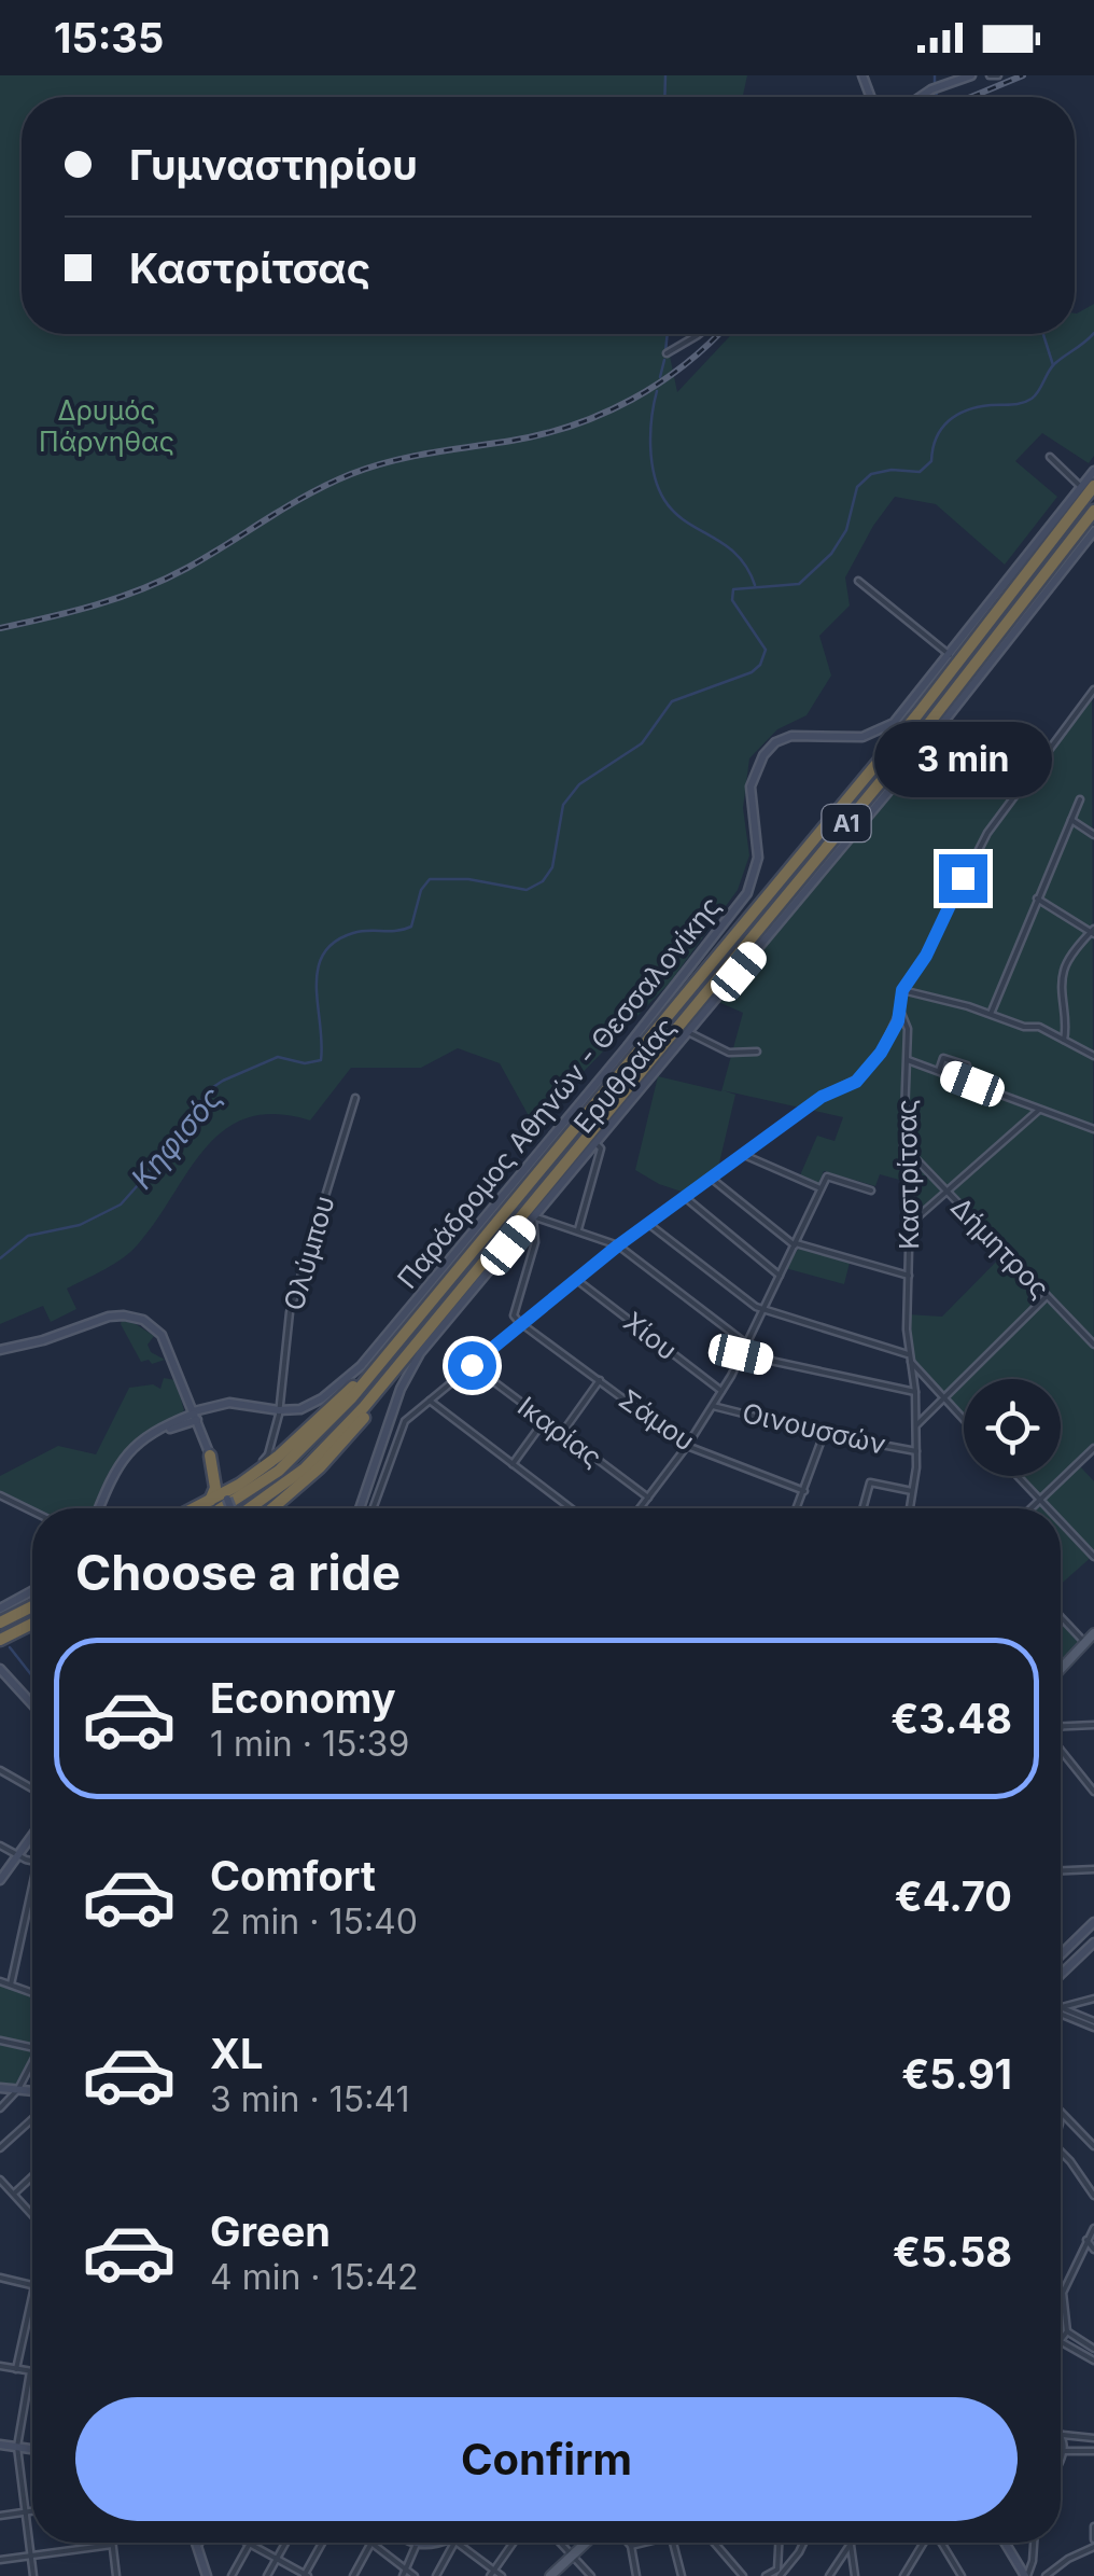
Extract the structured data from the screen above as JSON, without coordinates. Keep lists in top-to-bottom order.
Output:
{
  "streets": {
    "highway": ["Α1"],
    "main road": ["Ερυθραίας", "Παράδρομος Αθηνών - Θεσσαλονίκης"],
    "street": [
      "Καστρίτσας",
      "Δήμητρος",
      "Ολύμπου",
      "Χίου",
      "Σάμου",
      "Οινουσσών",
      "Ικαρίας"
    ]
  },
  "crossings": [
    ["Α1", "Παράδρομος Αθηνών - Θεσσαλονίκης"],
    ["Παράδρομος Αθηνών - Θεσσαλονίκης", "Ολύμπου"],
    ["Καστρίτσας", "Δήμητρος"],
    ["Καστρίτσας", "Οινουσσών"]
  ],
  "water": ["Κηφισός"],
  "parks": ["Δρυμός Πάρνηθας"],
  "page": {
    "status": "15:35",
    "banner": ["Γυμναστηρίου", "Καστρίτσας"],
    "bubble": "3 min",
    "heading": "Choose a ride",
    "list": [
      {
        "name": "Economy",
        "note": "1 min · 15:39",
        "value": "€3.48"
      },
      {
        "name": "Comfort",
        "note": "2 min · 15:40",
        "value": "€4.70"
      },
      {
        "name": "XL",
        "note": "3 min · 15:41",
        "value": "€5.91"
      },
      {
        "name": "Green",
        "note": "4 min · 15:42",
        "value": "€5.58"
      }
    ],
    "buttons": "Confirm"
  }
}
